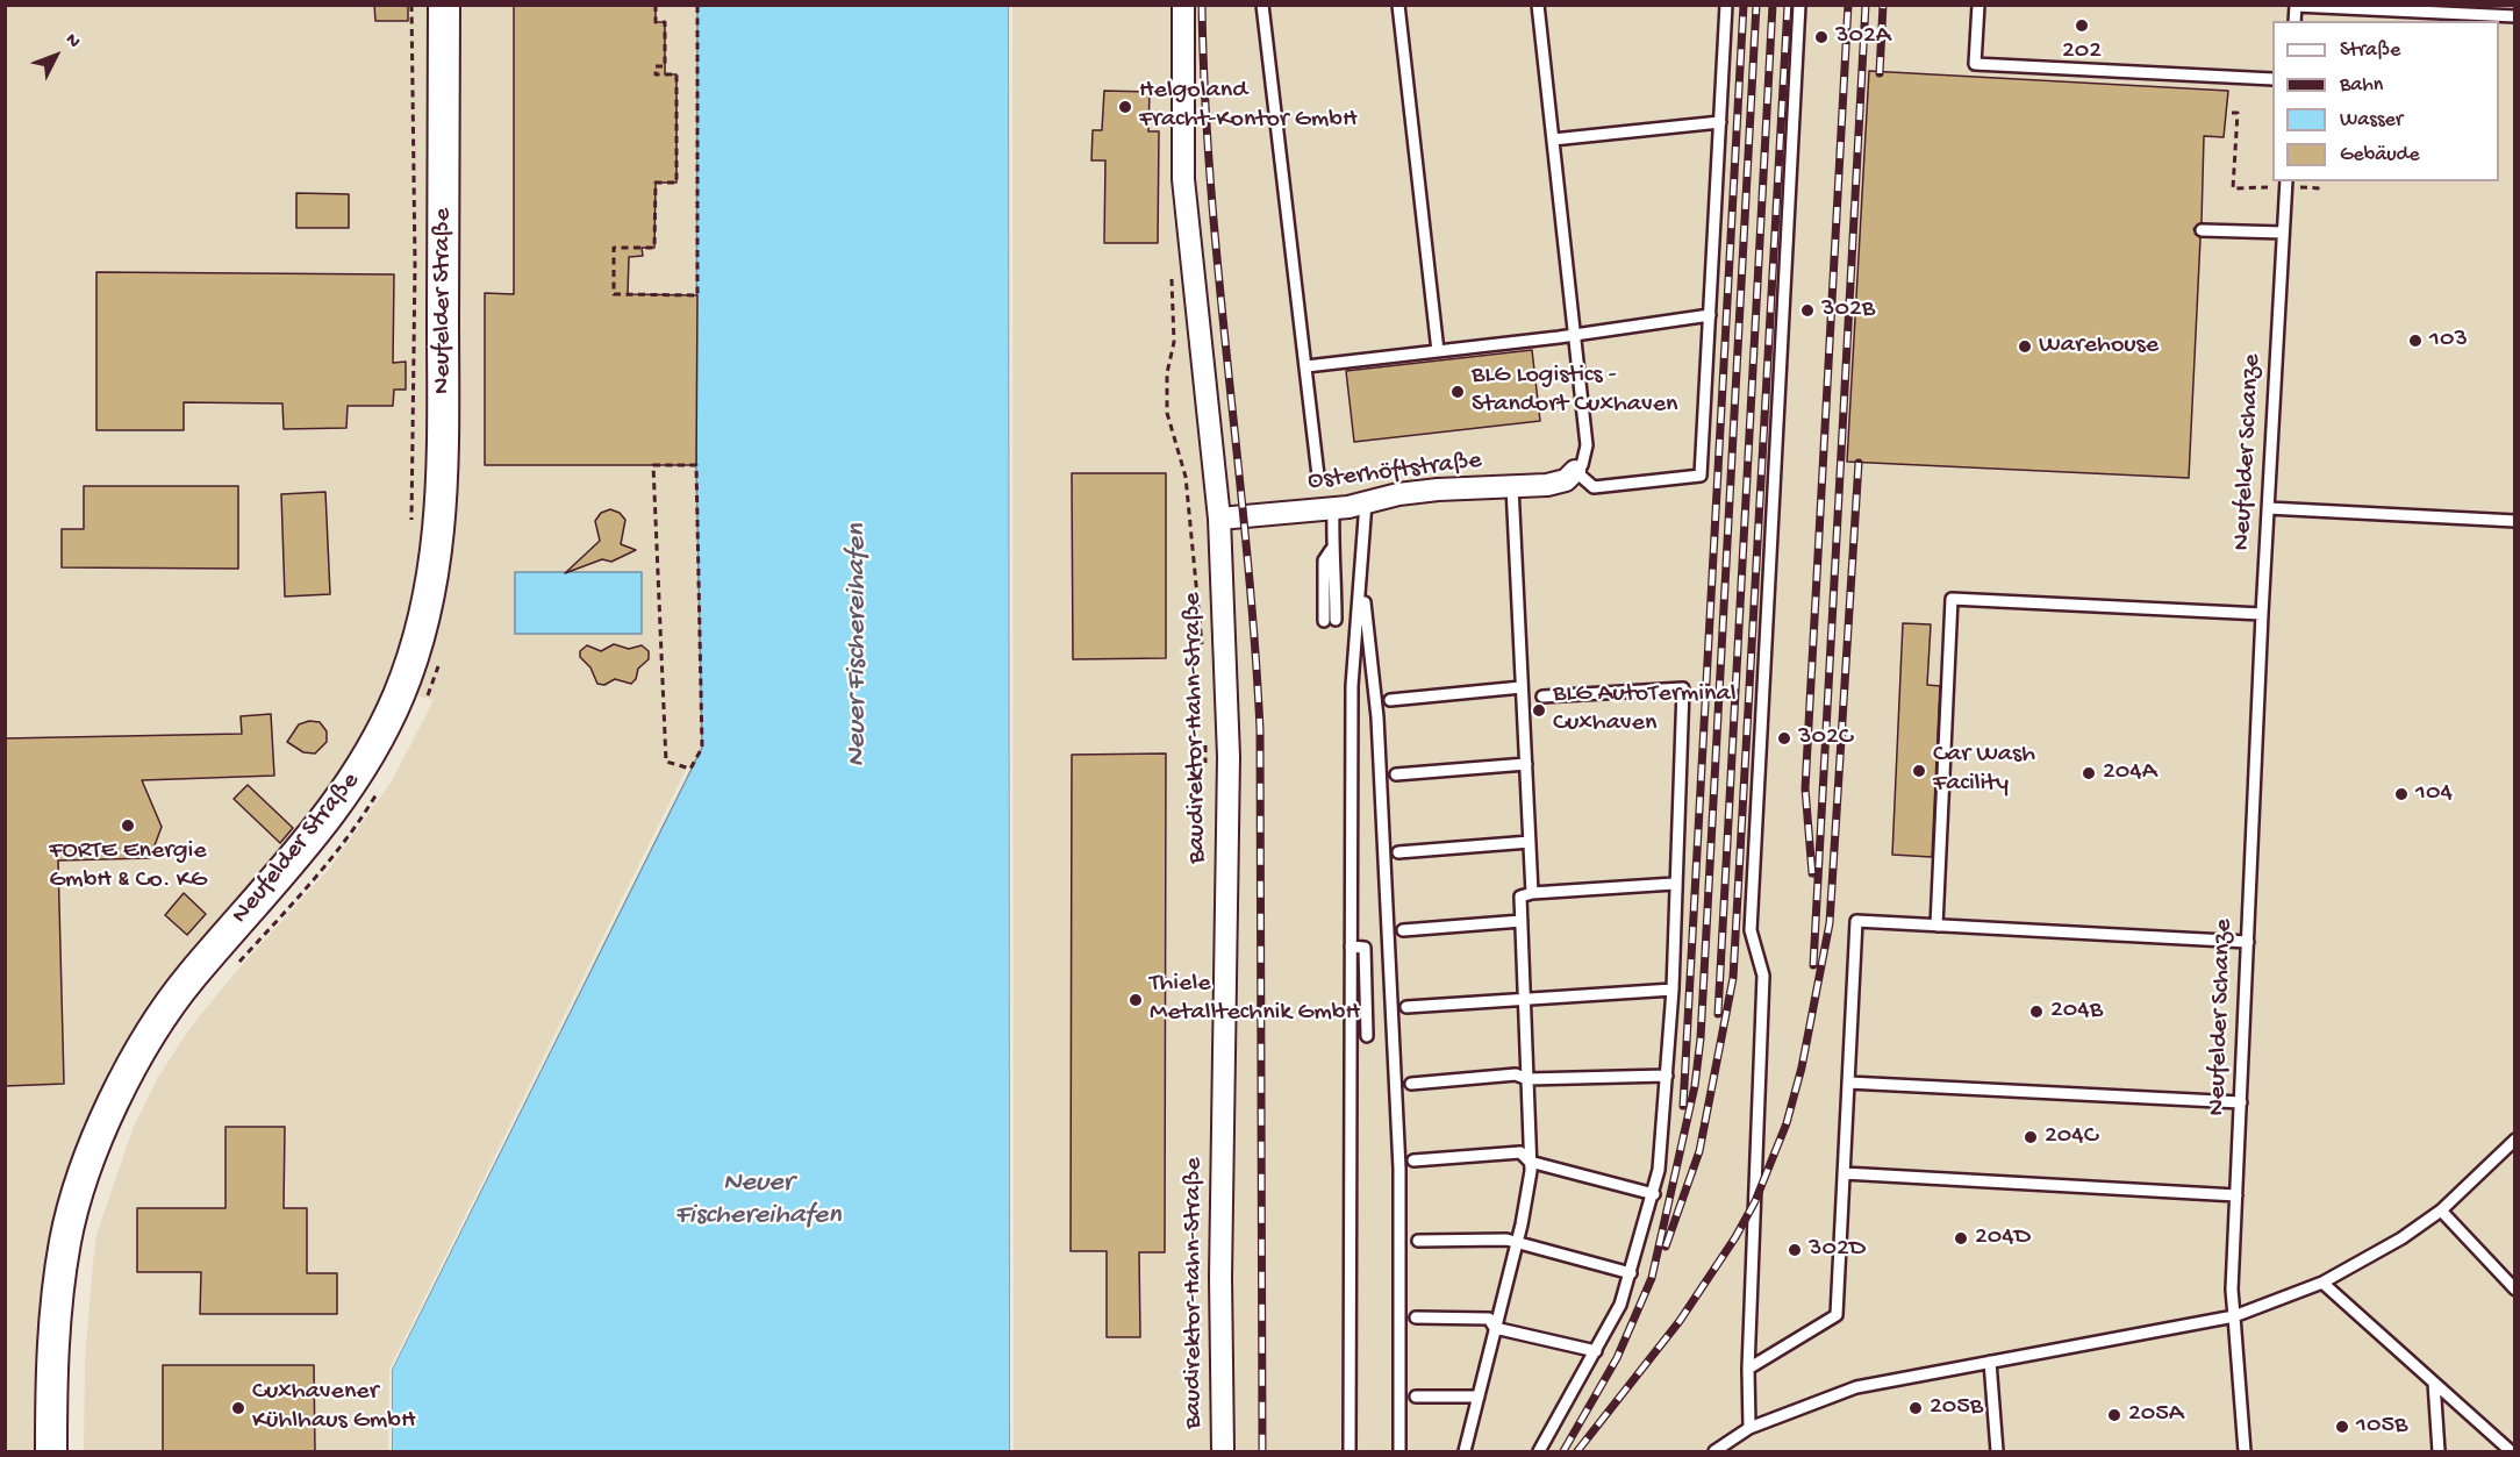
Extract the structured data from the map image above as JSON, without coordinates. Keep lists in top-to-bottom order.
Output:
{
  "streets": {
    "street": ["Neufelder Straße", "Osterhöftstraße", "Baudirektor-Hahn-Straße"],
    "lane": ["Neufelder Schanze"]
  },
  "crossings": [
    ["Osterhöftstraße", "Baudirektor-Hahn-Straße"]
  ],
  "water": ["Neuer Fischereihafen"],
  "places": [
    "202",
    "302A",
    "Helgoland Fracht-Kontor GmbH",
    "302B",
    "103",
    "Warehouse",
    "BLG Logistics - Standort Cuxhaven",
    "BLG AutoTerminal Cuxhaven",
    "302C",
    "Car Wash Facility",
    "204A",
    "104",
    "FORTE Energie GmbH & Co. KG",
    "Thiele Metalltechnik GmbH",
    "204B",
    "204C",
    "204D",
    "302D",
    "Cuxhavener Kühlhaus GmbH",
    "205B",
    "205A",
    "105B"
  ],
  "legend": [
    "Straße",
    "Bahn",
    "Wasser",
    "Gebäude"
  ],
  "north": "top right"
}
